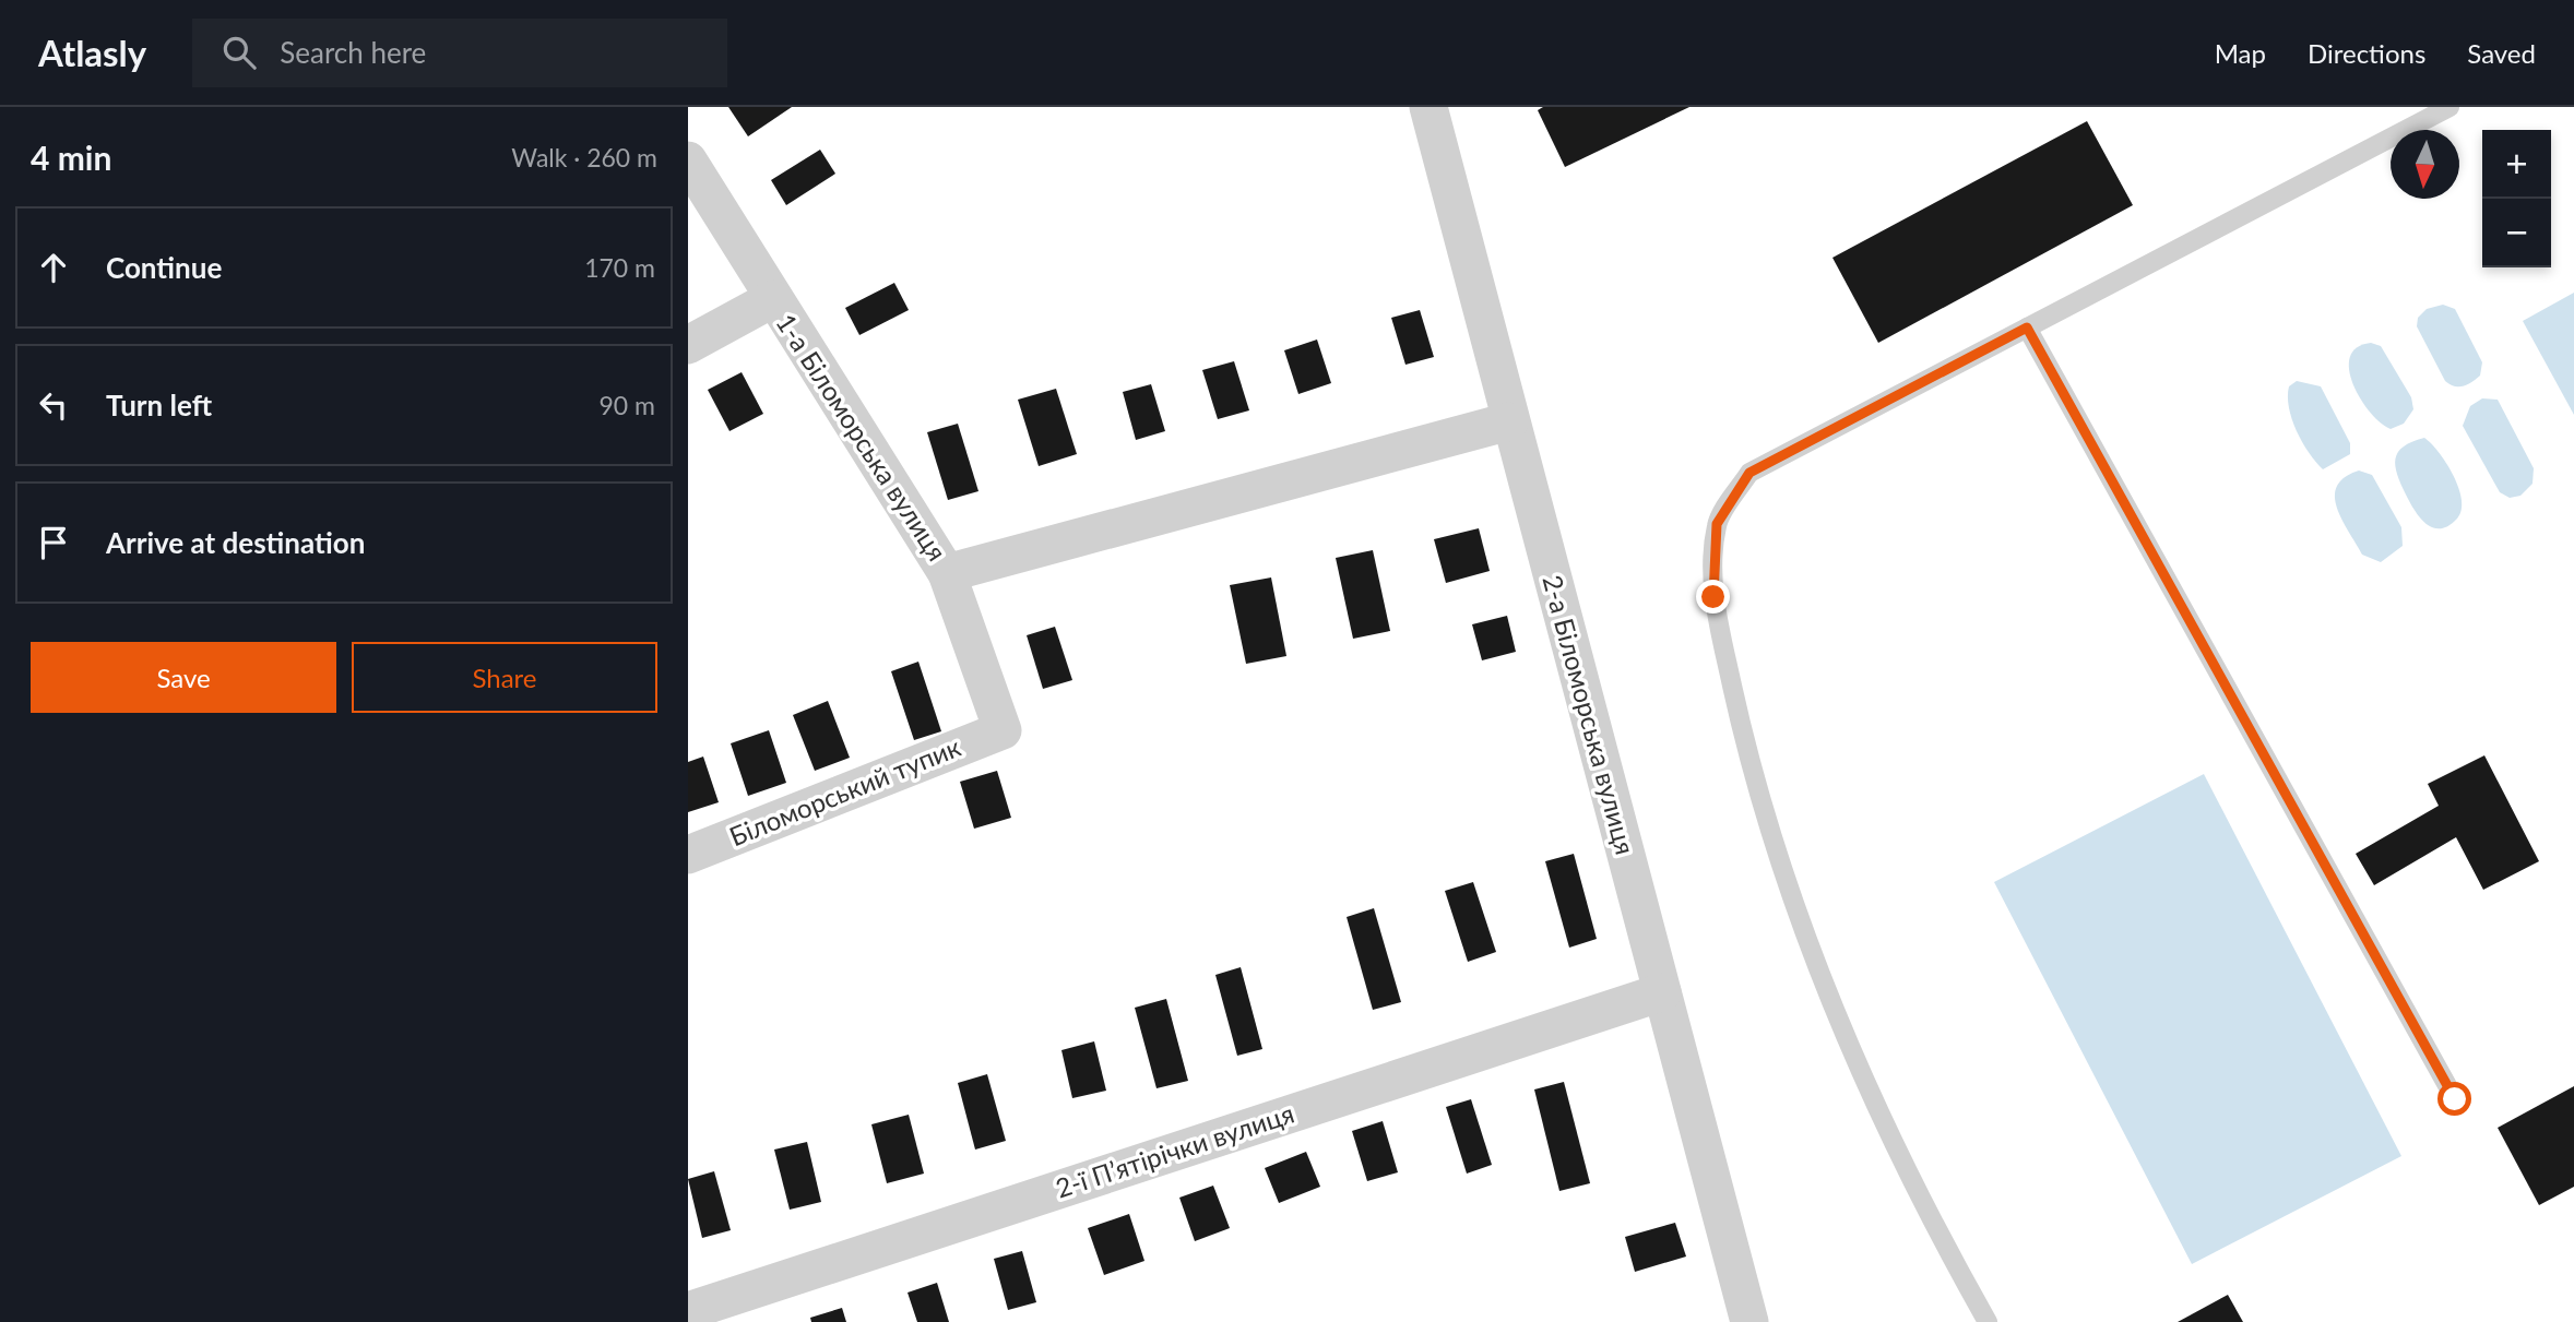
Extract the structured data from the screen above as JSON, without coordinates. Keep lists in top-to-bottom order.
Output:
{
  "streets": {
    "street": [
      "1-а Біломорська вулиця",
      "2-а Біломорська вулиця",
      "Біломорський тупик",
      "2-ї П’ятірічки вулиця"
    ]
  },
  "crossings": [
    ["1-а Біломорська вулиця", "Біломорський тупик"],
    ["2-а Біломорська вулиця", "2-ї П’ятірічки вулиця"]
  ],
  "north": "bottom",
  "page": {
    "header": "Atlasly",
    "search": "Search here",
    "nav": ["Map", "Directions", "Saved"],
    "heading": ["4 min", "Walk · 260 m"],
    "map_buttons": ["+", "−"],
    "list": [
      ["Continue", "170 m"],
      ["Turn left", "90 m"],
      "Arrive at destination"
    ],
    "buttons": ["Save", "Share"]
  }
}
